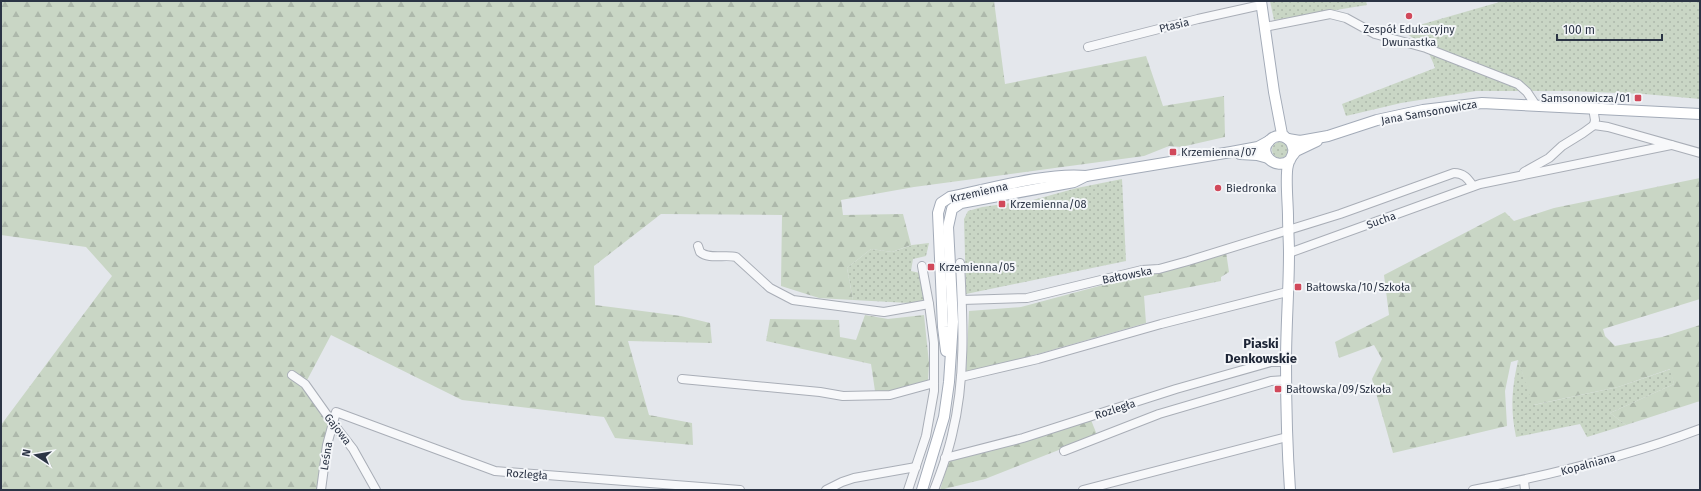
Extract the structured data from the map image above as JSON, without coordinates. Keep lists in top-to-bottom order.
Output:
{
  "streets": {
    "main road": ["Jana Samsonowicza", "Krzemienna"],
    "street": [
      "Ptasia",
      "Sucha",
      "Bałtowska",
      "Rozległa",
      "Gajowa",
      "Leśna",
      "Kopalniana"
    ]
  },
  "crossings": [
    ["Jana Samsonowicza", "Krzemienna"],
    ["Sucha", "Bałtowska"],
    ["Rozległa", "Gajowa"],
    ["Rozległa", "Leśna"],
    ["Gajowa", "Leśna"]
  ],
  "districts": ["Piaski Denkowskie"],
  "places": {
    "other": ["Zespół Edukacyjny Dwunastka", "Biedronka"],
    "transit": [
      "Samsonowicza/01",
      "Krzemienna/07",
      "Krzemienna/08",
      "Krzemienna/05",
      "Bałtowska/10/Szkoła",
      "Bałtowska/09/Szkoła"
    ]
  },
  "scale_bar": "100 m",
  "north": "left"
}
